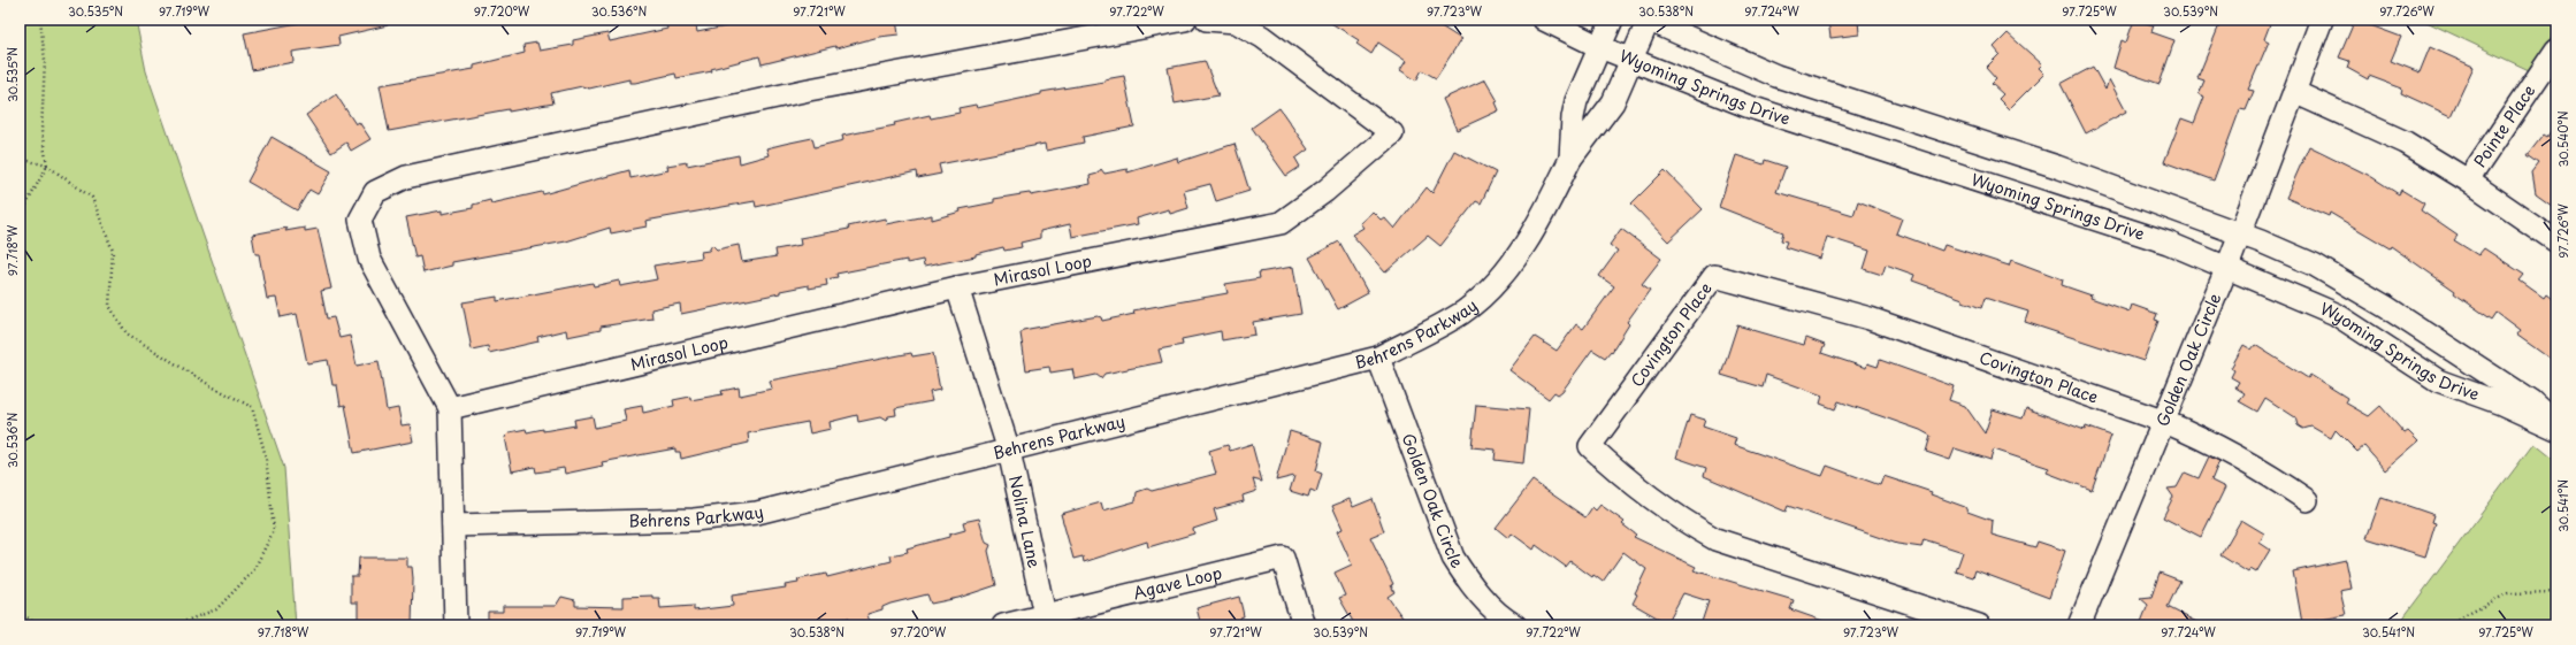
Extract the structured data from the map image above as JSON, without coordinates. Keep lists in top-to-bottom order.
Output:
{
  "streets": {
    "street": [
      "Wyoming Springs Drive",
      "Pointe Place",
      "Mirasol Loop",
      "Behrens Parkway",
      "Covington Place",
      "Golden Oak Circle",
      "Nolina Lane",
      "Agave Loop"
    ]
  },
  "crossings": [
    ["Wyoming Springs Drive", "Behrens Parkway"],
    ["Wyoming Springs Drive", "Golden Oak Circle"],
    ["Mirasol Loop", "Nolina Lane"],
    ["Behrens Parkway", "Golden Oak Circle"],
    ["Behrens Parkway", "Nolina Lane"],
    ["Covington Place", "Golden Oak Circle"],
    ["Nolina Lane", "Agave Loop"]
  ],
  "coordinates": [
    "30.535°N",
    "97.719°W",
    "97.720°W",
    "30.536°N",
    "97.721°W",
    "97.722°W",
    "97.723°W",
    "30.538°N",
    "97.724°W",
    "97.725°W",
    "30.539°N",
    "97.726°W",
    "30.540°N",
    "97.718°W",
    "30.541°N"
  ]
}
